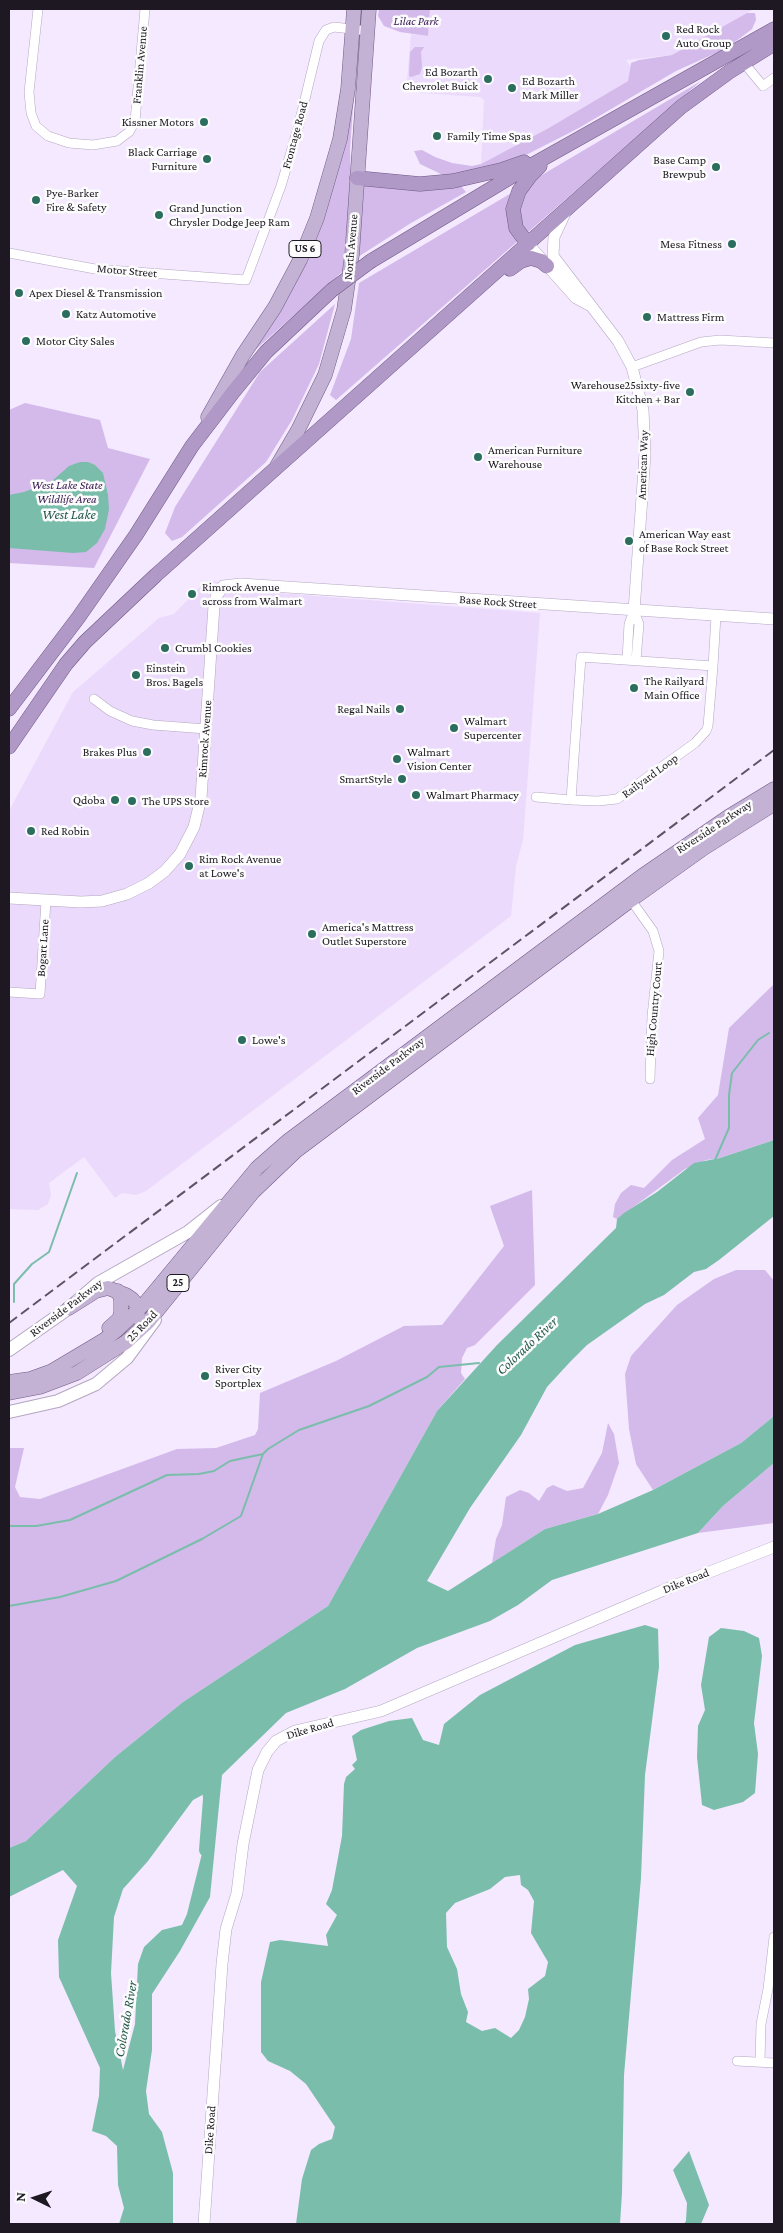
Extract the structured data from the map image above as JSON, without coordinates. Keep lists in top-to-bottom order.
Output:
{
  "streets": {
    "main road": [
      "North Avenue",
      "US 6",
      "Riverside Parkway",
      "25",
      "25 Road"
    ],
    "street": [
      "Franklin Avenue",
      "Frontage Road",
      "Motor Street",
      "American Way",
      "Base Rock Street",
      "Rimrock Avenue",
      "Railyard Loop",
      "Bogart Lane",
      "High Country Court",
      "Dike Road"
    ]
  },
  "crossings": [
    ["Frontage Road", "North Avenue"],
    ["Frontage Road", "US 6"],
    ["Frontage Road", "Motor Street"],
    ["American Way", "Base Rock Street"],
    ["Base Rock Street", "Rimrock Avenue"],
    ["Base Rock Street", "Railyard Loop"],
    ["Rimrock Avenue", "Bogart Lane"],
    ["Riverside Parkway", "High Country Court"],
    ["Riverside Parkway", "25 Road"]
  ],
  "water": ["West Lake", "Colorado River"],
  "parks": ["Lilac Park", "West Lake State Wildlife Area"],
  "places": [
    "Red Rock Auto Group",
    "Ed Bozarth Chevrolet Buick",
    "Ed Bozarth Mark Miller",
    "Kissner Motors",
    "Family Time Spas",
    "Black Carriage Furniture",
    "Base Camp Brewpub",
    "Pye-Barker Fire & Safety",
    "Grand Junction Chrysler Dodge Jeep Ram",
    "Mesa Fitness",
    "Apex Diesel & Transmission",
    "Katz Automotive",
    "Mattress Firm",
    "Motor City Sales",
    "Warehouse25sixty-five Kitchen + Bar",
    "American Furniture Warehouse",
    "American Way east of Base Rock Street",
    "Rimrock Avenue across from Walmart",
    "Crumbl Cookies",
    "Einstein Bros. Bagels",
    "The Railyard Main Office",
    "Regal Nails",
    "Walmart Supercenter",
    "Brakes Plus",
    "Walmart Vision Center",
    "SmartStyle",
    "Walmart Pharmacy",
    "Qdoba",
    "The UPS Store",
    "Red Robin",
    "Rim Rock Avenue at Lowe's",
    "America's Mattress Outlet Superstore",
    "Lowe's",
    "River City Sportplex"
  ],
  "north": "left"
}
